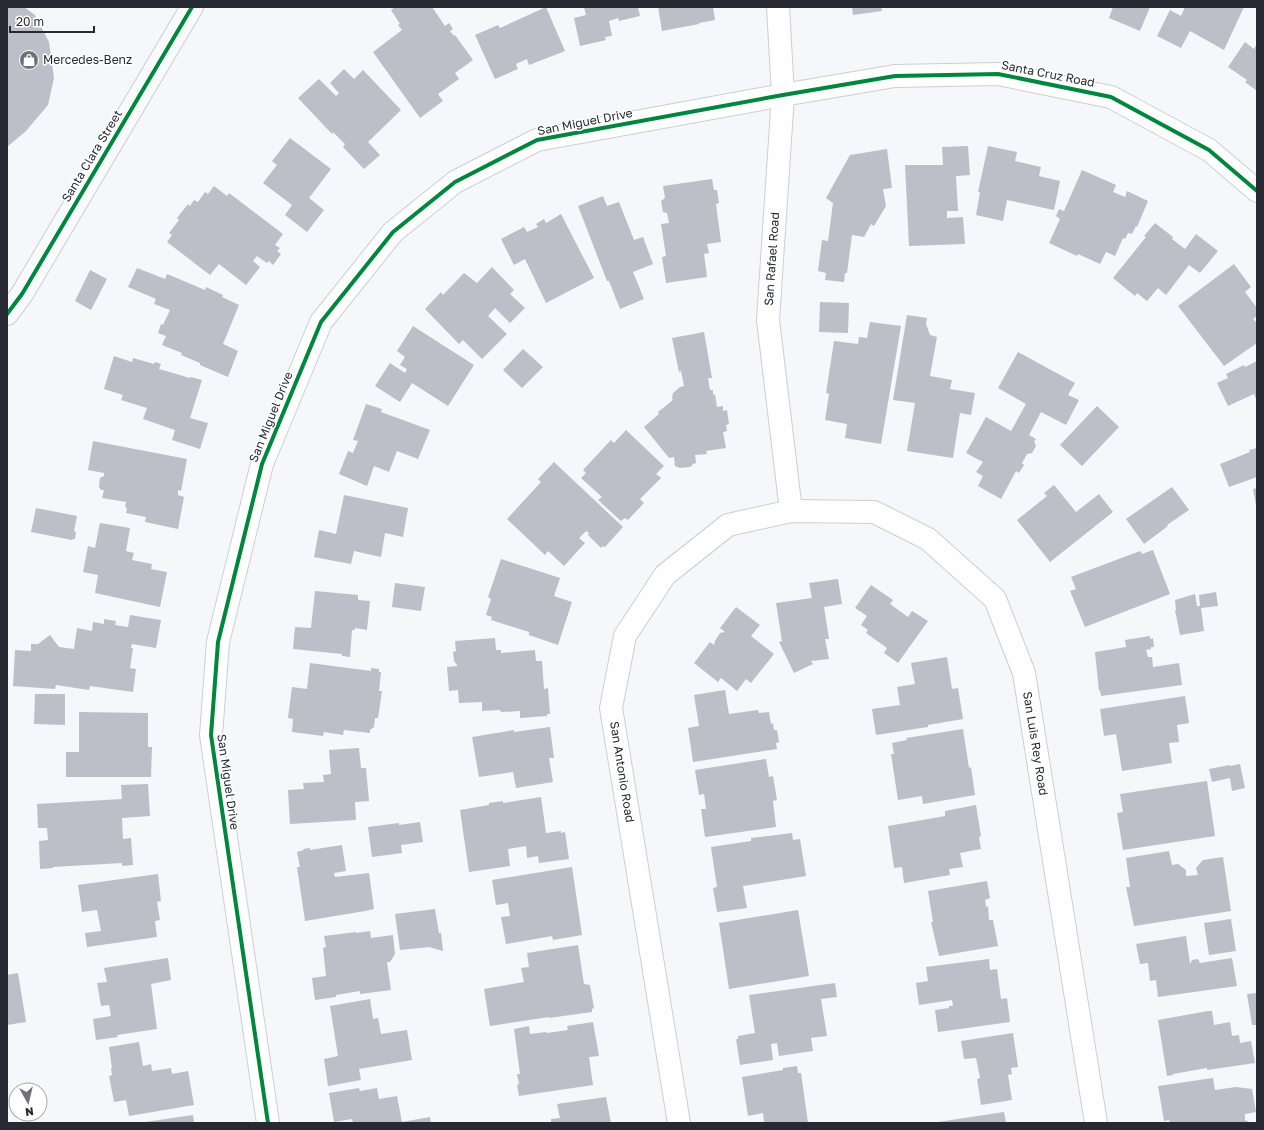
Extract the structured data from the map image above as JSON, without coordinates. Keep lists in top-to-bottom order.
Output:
{
  "streets": {
    "street": [
      "Santa Cruz Road",
      "San Miguel Drive",
      "Santa Clara Street",
      "San Rafael Road",
      "San Luis Rey Road",
      "San Antonio Road"
    ]
  },
  "crossings": [
    ["Santa Cruz Road", "San Miguel Drive"],
    ["Santa Cruz Road", "San Rafael Road"],
    ["San Miguel Drive", "San Rafael Road"],
    ["San Rafael Road", "San Luis Rey Road"],
    ["San Rafael Road", "San Antonio Road"],
    ["San Luis Rey Road", "San Antonio Road"]
  ],
  "places": {
    "shop": ["Mercedes-Benz"]
  },
  "scale_bar": "20 m",
  "north": "bottom"
}
